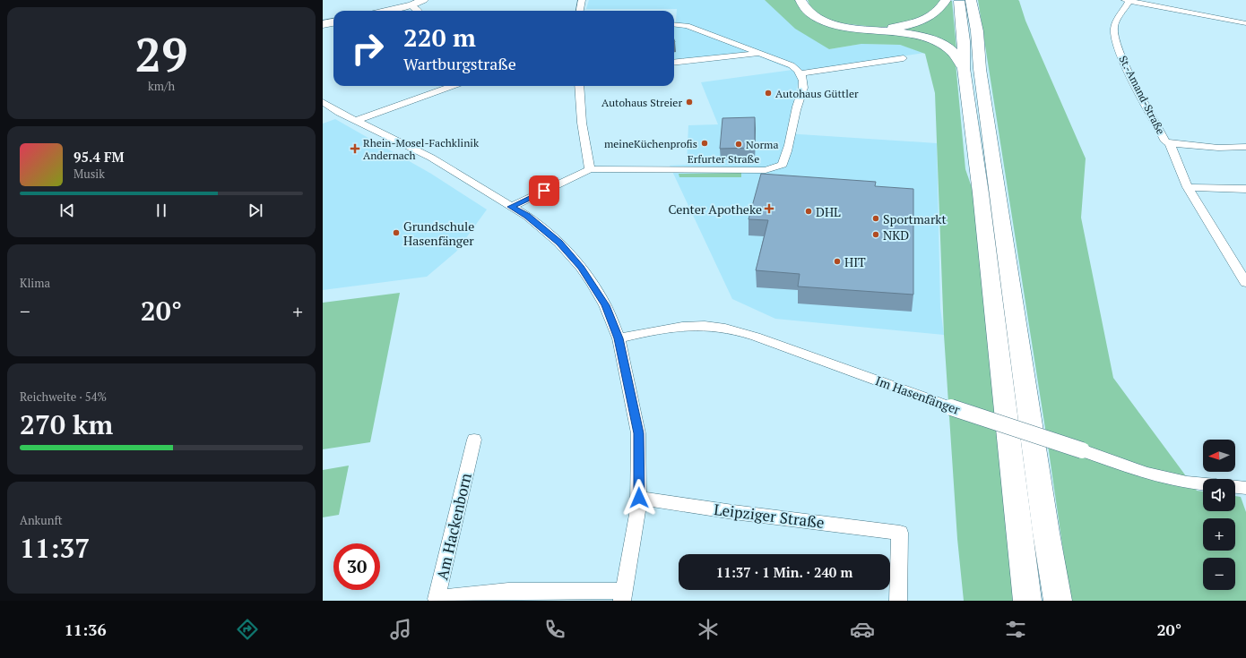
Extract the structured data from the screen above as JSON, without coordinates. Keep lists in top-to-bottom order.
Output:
{
  "streets": {
    "street": [
      "St.-Amand-Straße",
      "Erfurter Straße",
      "Im Hasenfänger",
      "Leipziger Straße",
      "Am Hackenborn"
    ]
  },
  "places": {
    "other": [
      "Autohaus Güttler",
      "Autohaus Streier",
      "meineKüchenprofis",
      "Norma",
      "DHL",
      "Sportmarkt",
      "Grundschule Hasenfänger",
      "NKD",
      "HIT"
    ],
    "health": ["Rhein-Mosel-Fachklinik Andernach", "Center Apotheke"]
  },
  "north": "left",
  "page": {
    "tile": [
      ["29", "km/h"],
      "Klima",
      ["Reichweite · 54%", "270 km"],
      ["Ankunft", "11:37"]
    ],
    "turn": ["220 m", "Wartburgstraße"],
    "song": ["95.4 FM", "Musik"],
    "heat": ["−", "20°", "+"],
    "map_buttons": ["+", "−"],
    "limit": "30",
    "trip": "11:37 · 1 Min. · 240 m",
    "tabs": ["11:36", "20°"]
  }
}
